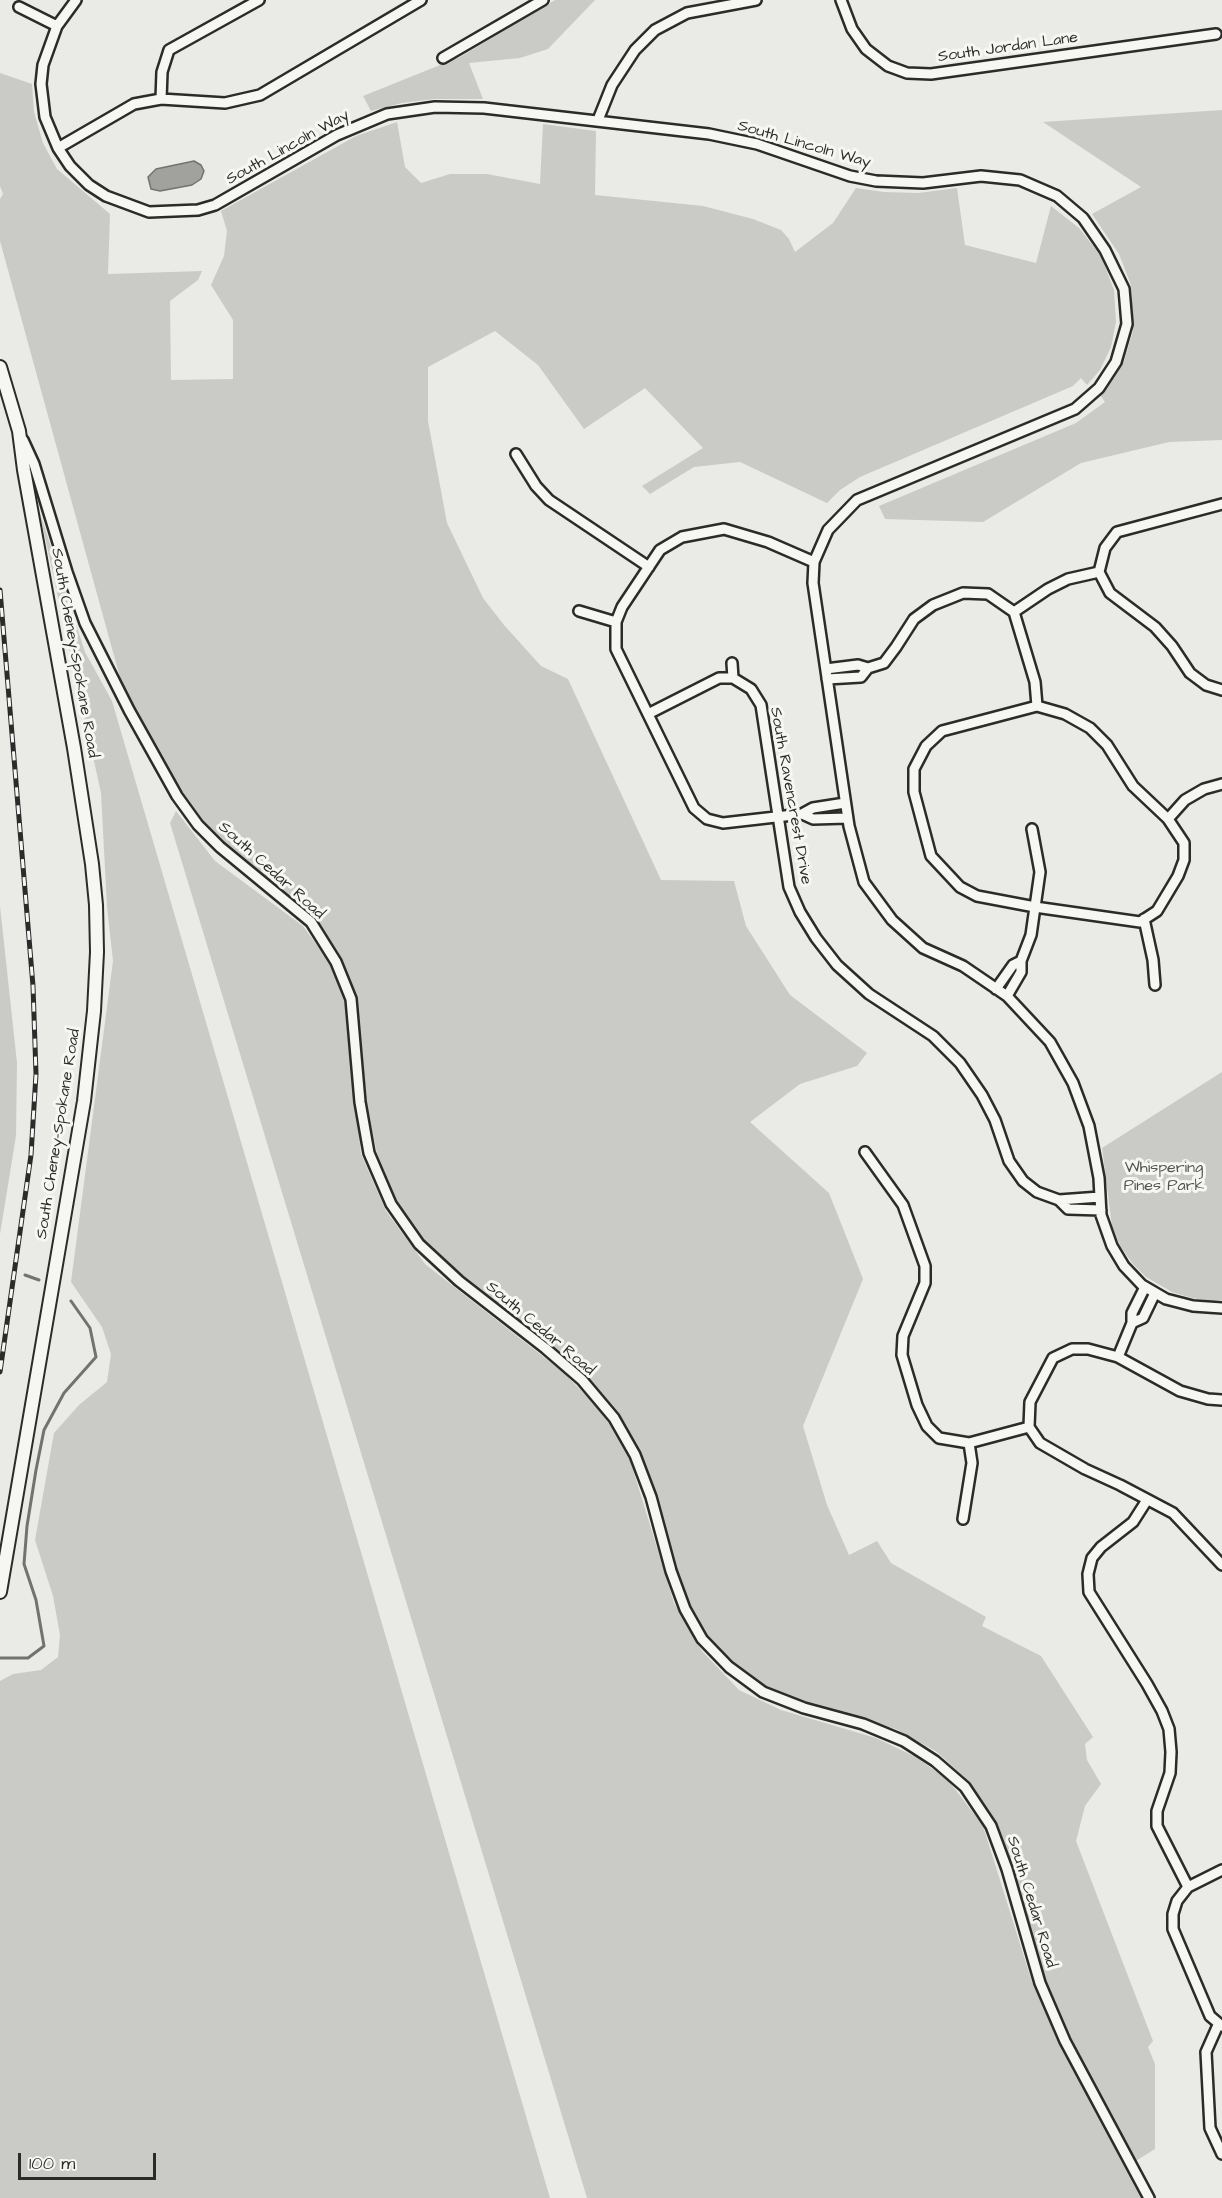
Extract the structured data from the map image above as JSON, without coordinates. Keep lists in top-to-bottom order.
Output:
{
  "streets": {
    "main road": ["South Cheney-Spokane Road"],
    "street": [
      "South Jordan Lane",
      "South Lincoln Way",
      "South Ravencrest Drive",
      "South Cedar Road"
    ]
  },
  "crossings": [
    ["South Lincoln Way", "South Ravencrest Drive"],
    ["South Cheney-Spokane Road", "South Cedar Road"]
  ],
  "parks": ["Whispering Pines Park"],
  "scale_bar": "100 m"
}
